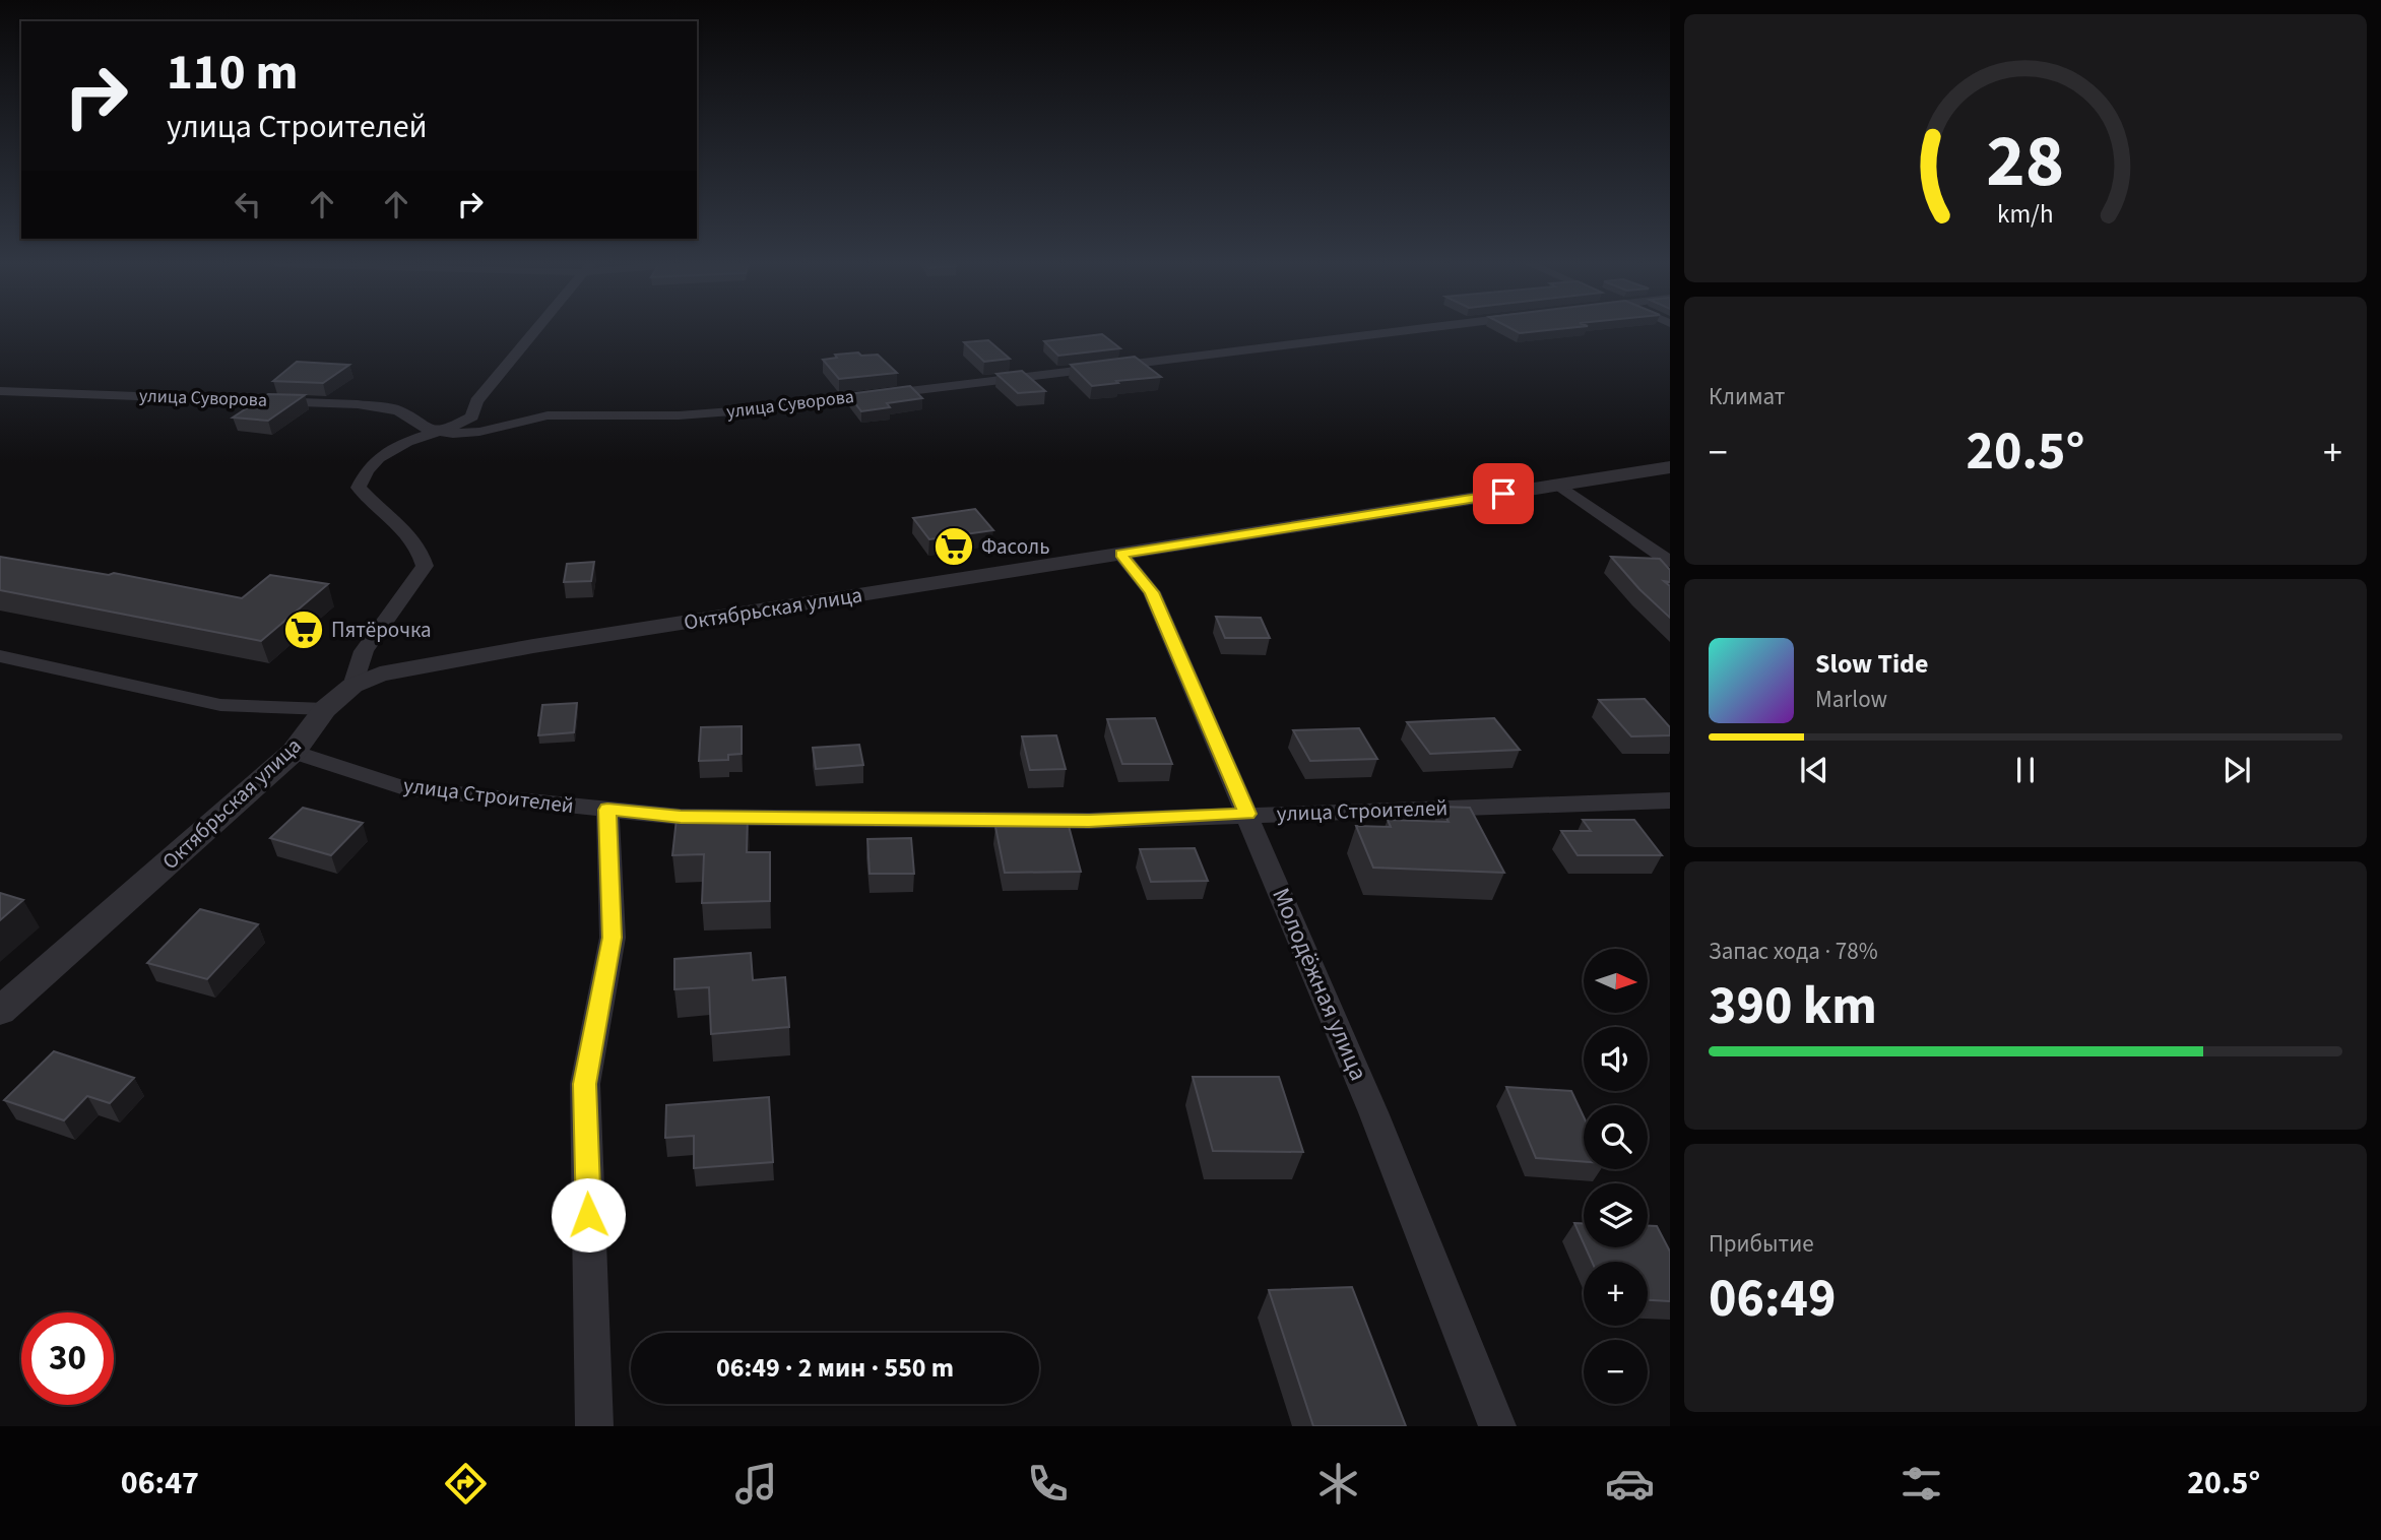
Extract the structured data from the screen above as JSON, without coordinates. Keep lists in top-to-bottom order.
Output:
{
  "streets": {
    "street": [
      "улица Суворова",
      "Октябрьская улица",
      "улица Строителей",
      "Молодёжная улица"
    ]
  },
  "crossings": [
    ["Октябрьская улица", "улица Строителей"],
    ["Октябрьская улица", "Молодёжная улица"],
    ["улица Строителей", "Молодёжная улица"]
  ],
  "places": {
    "supermarket": ["Фасоль", "Пятёрочка"]
  },
  "north": "right",
  "page": {
    "turn": ["110 m", "улица Строителей"],
    "tile": [
      "Климат",
      ["Запас хода · 78%", "390 km"],
      ["Прибытие", "06:49"]
    ],
    "heat": ["−", "20.5°", "+"],
    "song": ["Slow Tide", "Marlow"],
    "map_buttons": ["+", "−"],
    "limit": "30",
    "trip": "06:49 · 2 мин · 550 m",
    "tabs": ["06:47", "20.5°"],
    "gauge": ["28", "km/h"]
  }
}
